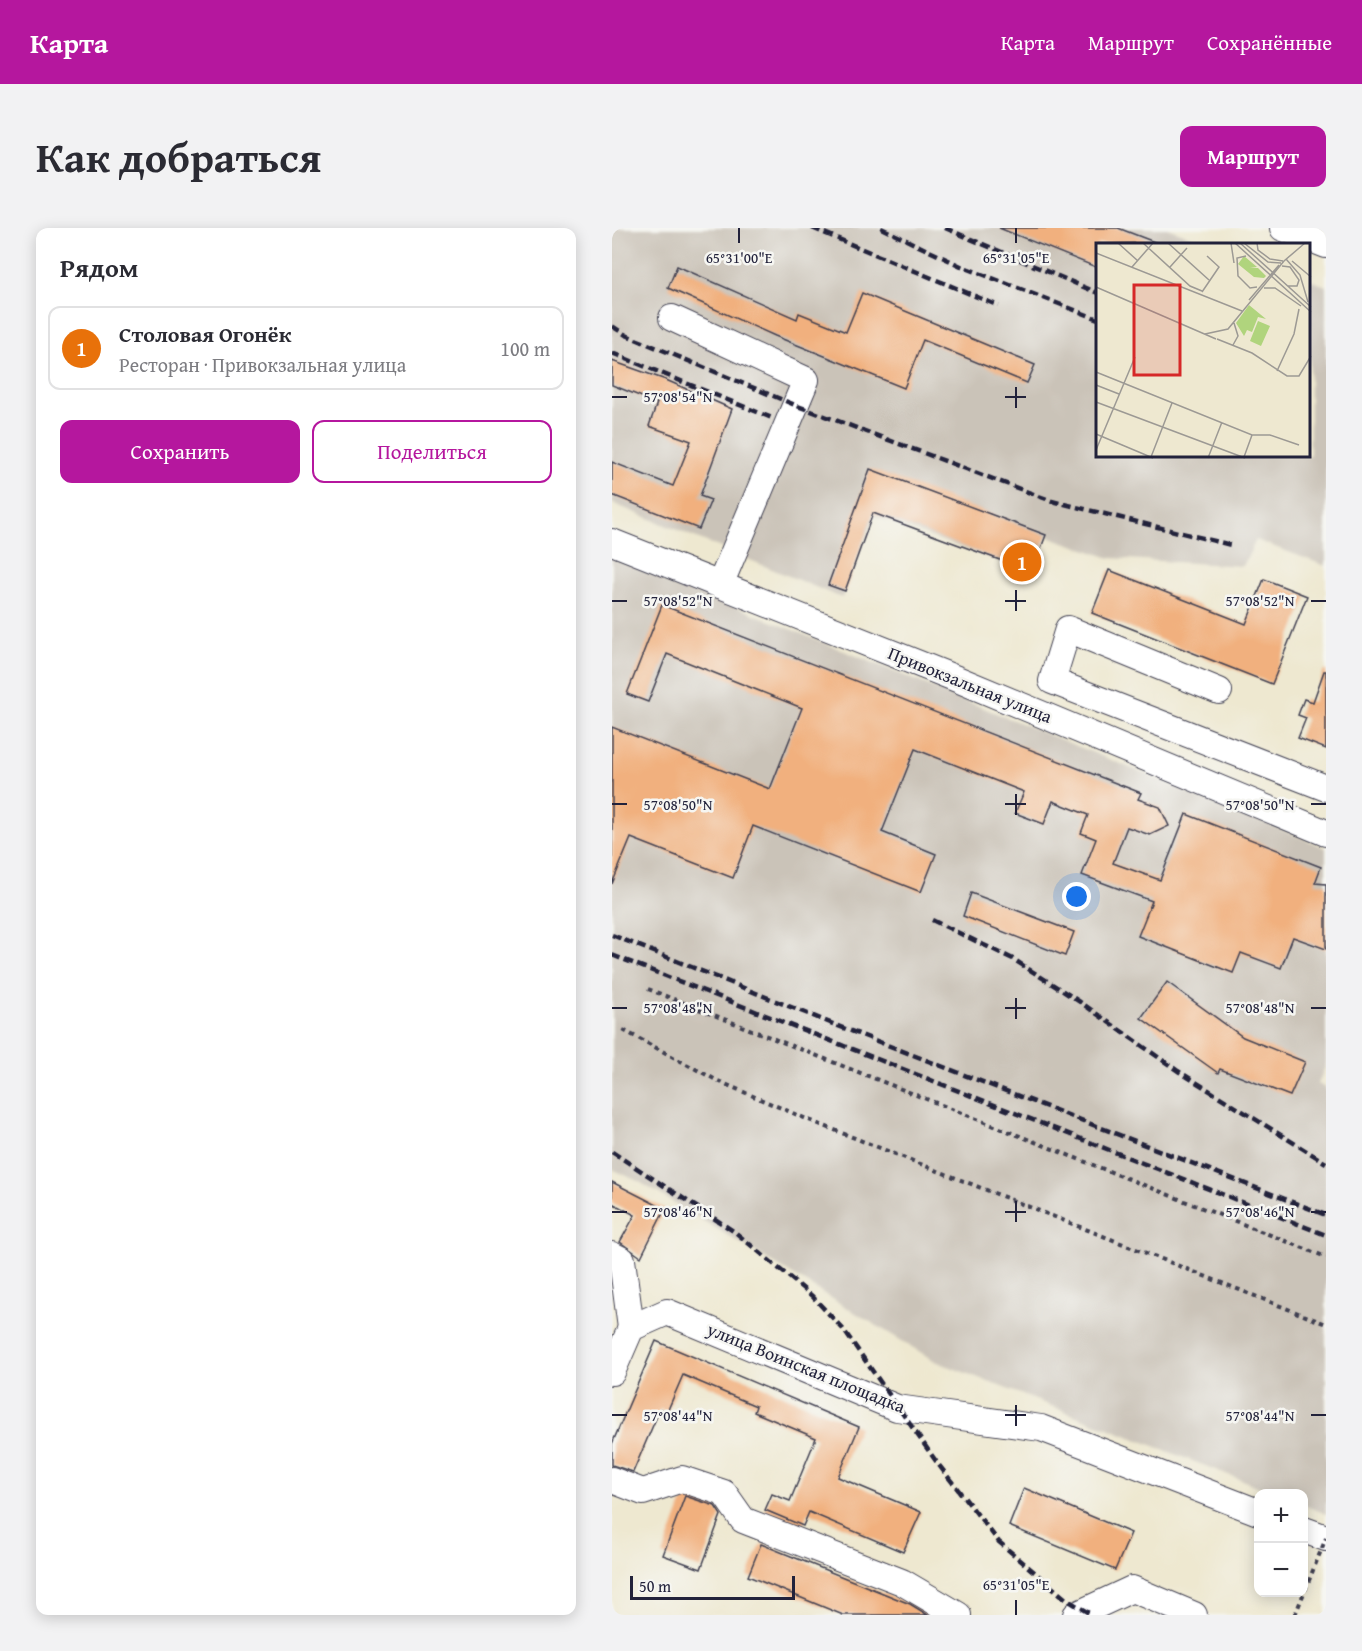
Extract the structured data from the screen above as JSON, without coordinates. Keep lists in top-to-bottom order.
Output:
{
  "streets": {
    "street": ["Привокзальная улица", "улица Воинская площадка"]
  },
  "scale_bar": "50 m",
  "page": {
    "header": "Карта",
    "nav": ["Карта", "Маршрут", "Сохранённые"],
    "title": "Как добраться",
    "buttons": [
      "Маршрут",
      ["Сохранить", "Поделиться"]
    ],
    "heading": "Рядом",
    "list": [
      {
        "mark": "1",
        "name": "Столовая Огонёк",
        "note": "Ресторан · Привокзальная улица",
        "value": "100 m"
      }
    ],
    "pins": "1",
    "map_buttons": ["+", "−"],
    "scale": "50 m"
  },
  "coordinates": [
    "65°31'00\"E",
    "65°31'05\"E",
    "57°08'54\"N",
    "57°08'52\"N",
    "57°08'50\"N",
    "57°08'48\"N",
    "57°08'46\"N",
    "57°08'44\"N"
  ]
}
